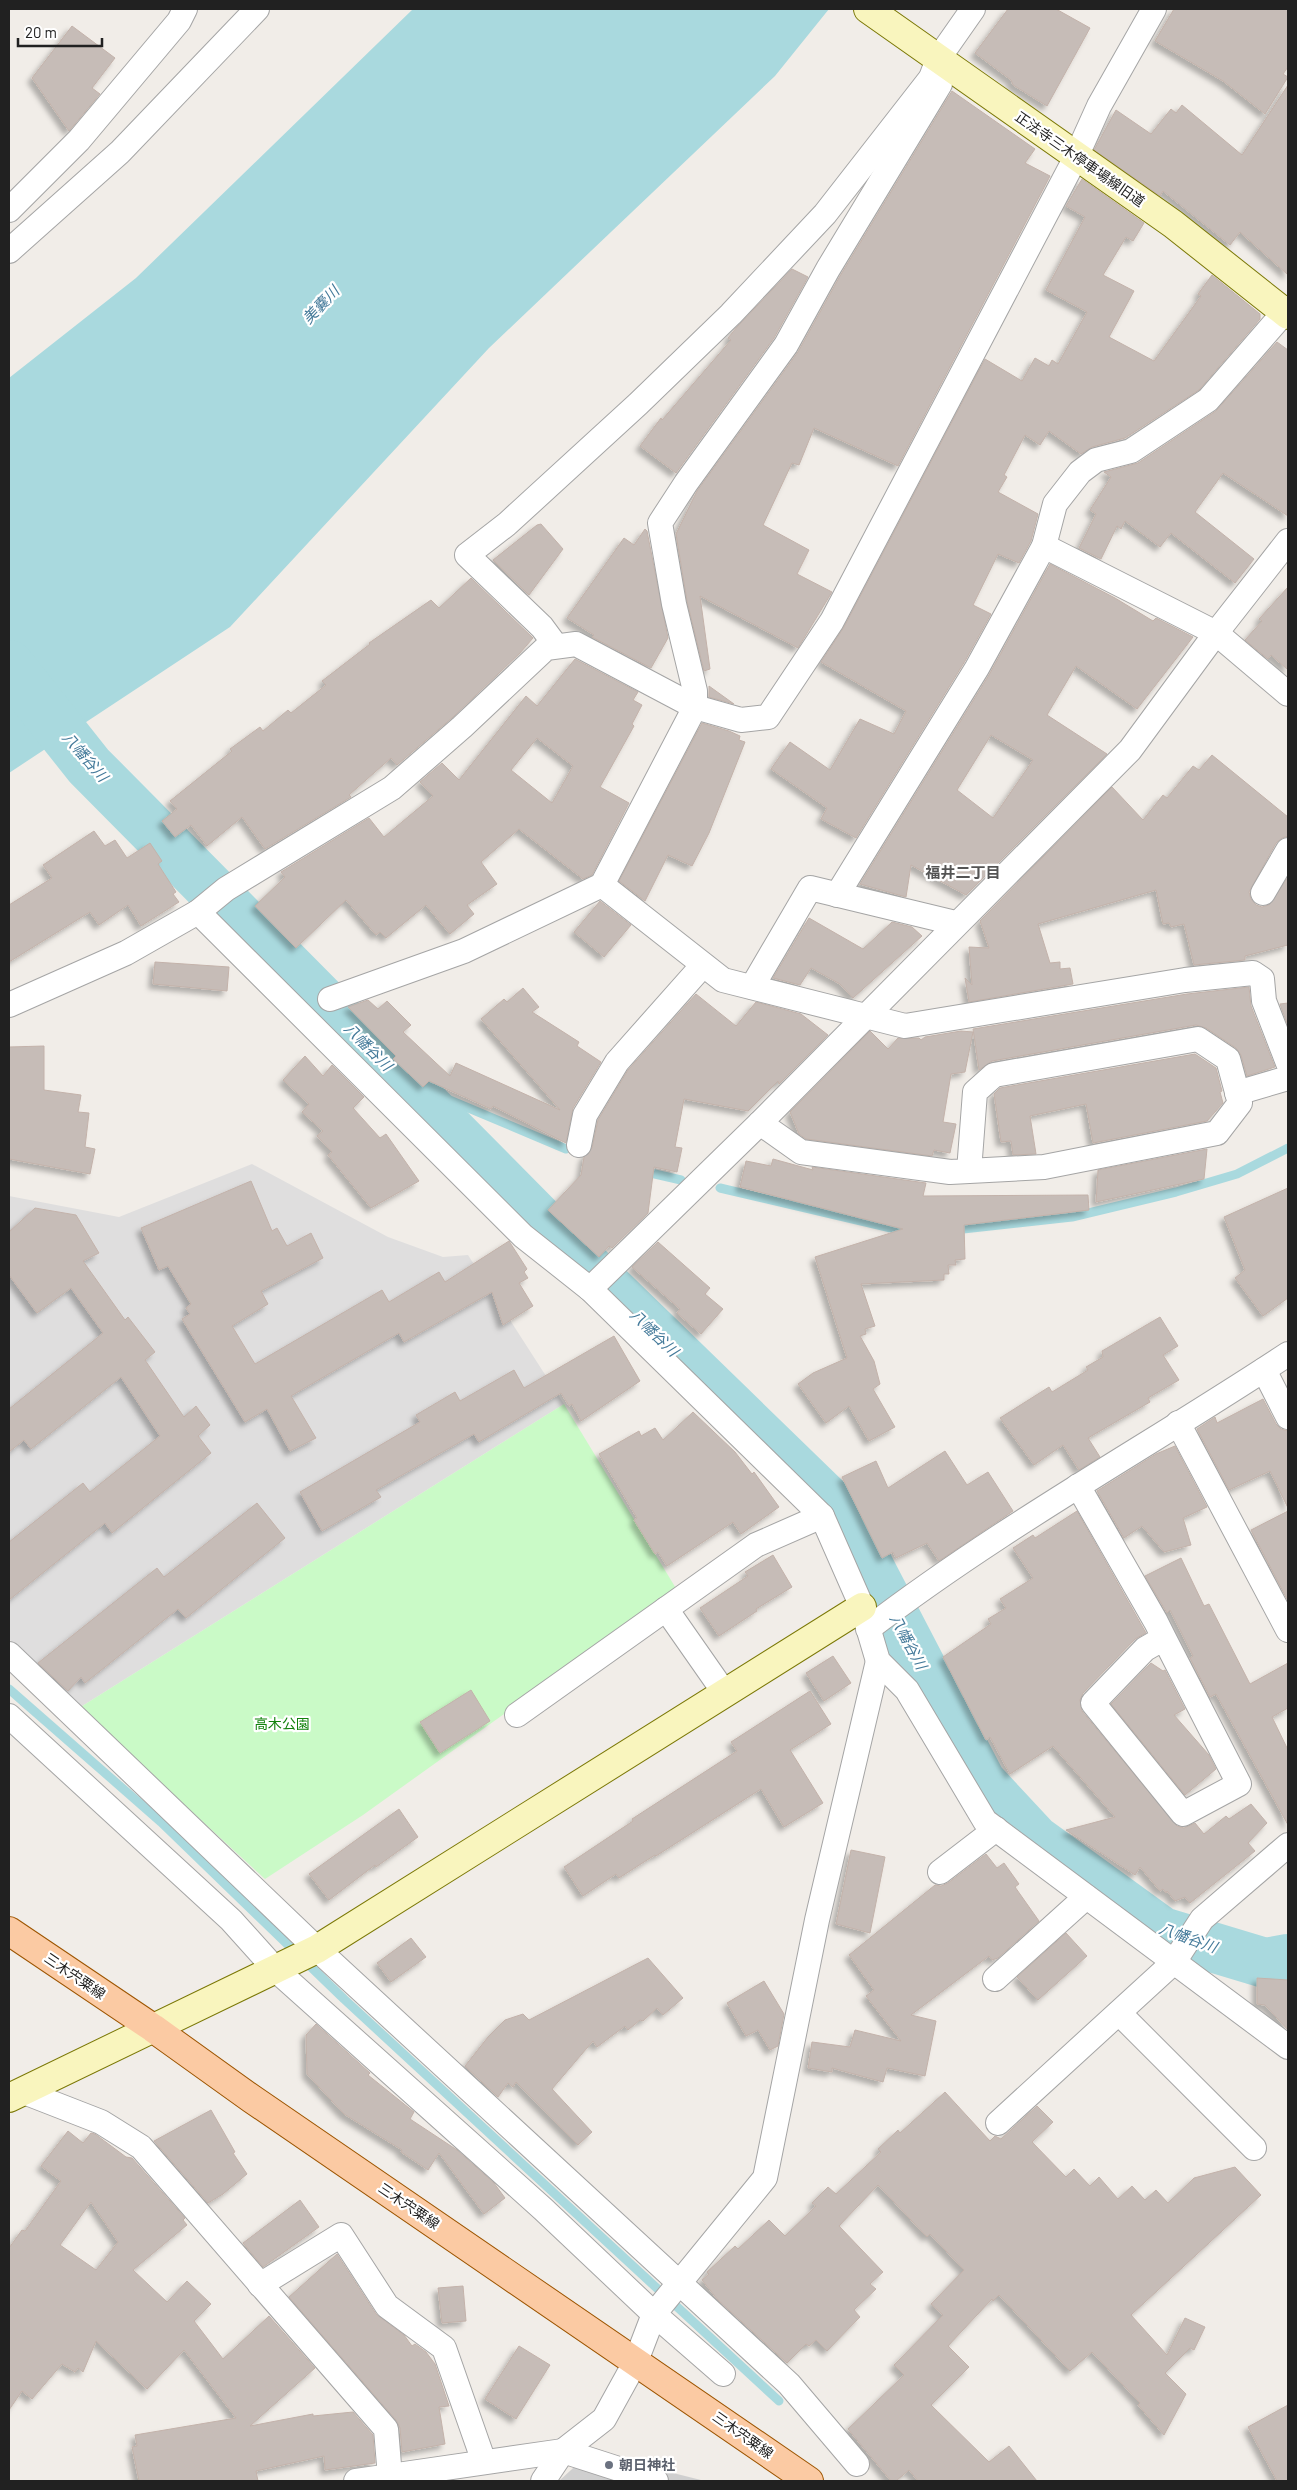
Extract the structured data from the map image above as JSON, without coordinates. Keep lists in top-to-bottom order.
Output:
{
  "streets": {
    "main road": ["三木宍粟線"],
    "street": ["正法寺三木停車場線旧道"]
  },
  "districts": ["福井二丁目"],
  "water": ["美嚢川", "八幡谷川"],
  "parks": ["高木公園"],
  "places": ["朝日神社"],
  "scale_bar": "20 m"
}
